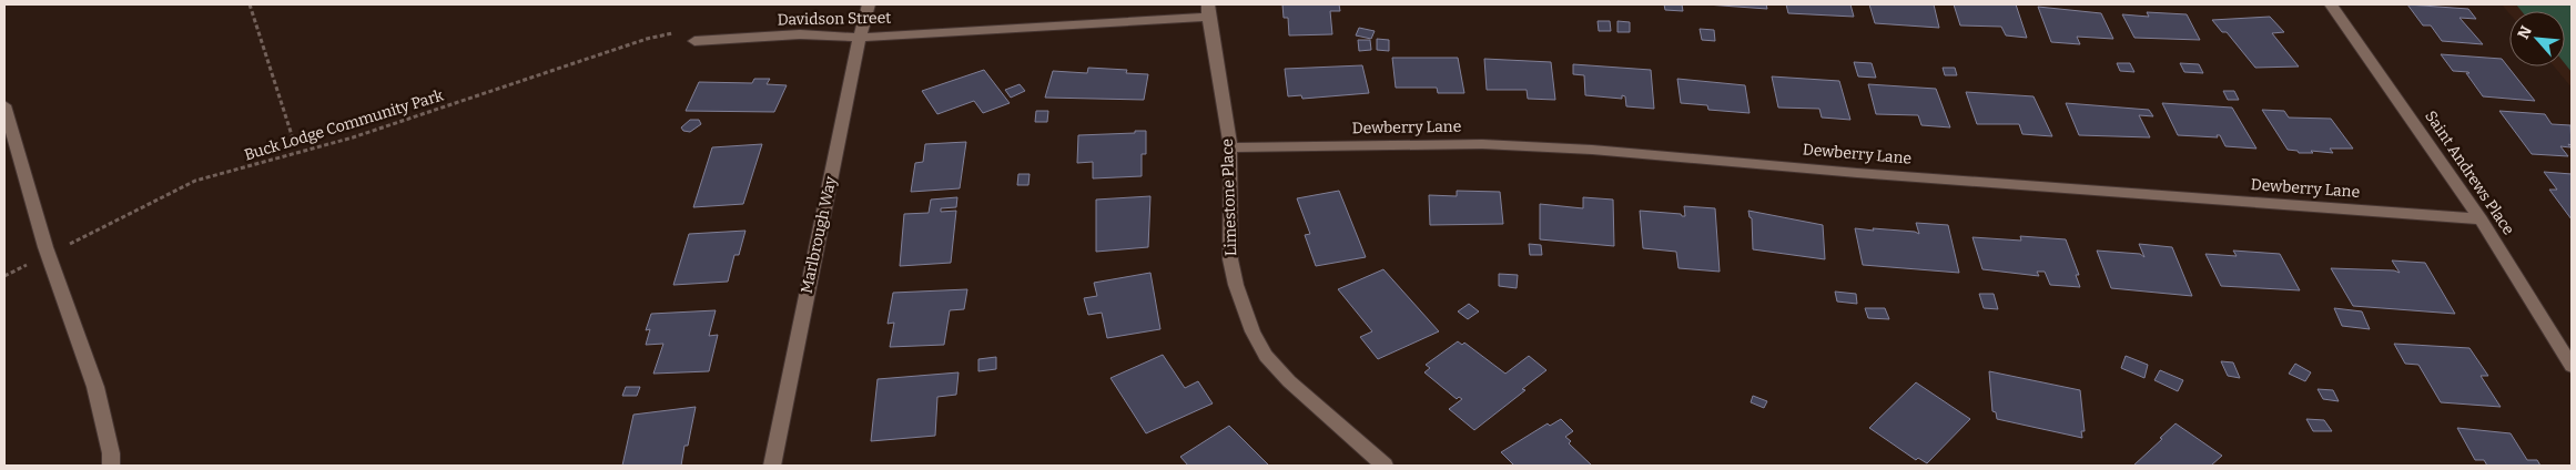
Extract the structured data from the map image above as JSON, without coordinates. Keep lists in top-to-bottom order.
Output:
{
  "streets": {
    "street": [
      "Davidson Street",
      "Dewberry Lane",
      "Saint Andrews Place",
      "Limestone Place",
      "Marlbrough Way"
    ],
    "path": ["Buck Lodge Community Park"]
  },
  "crossings": [
    ["Davidson Street", "Buck Lodge Community Park"],
    ["Davidson Street", "Limestone Place"],
    ["Davidson Street", "Marlbrough Way"],
    ["Dewberry Lane", "Saint Andrews Place"],
    ["Dewberry Lane", "Limestone Place"]
  ],
  "north": "top left"
}
